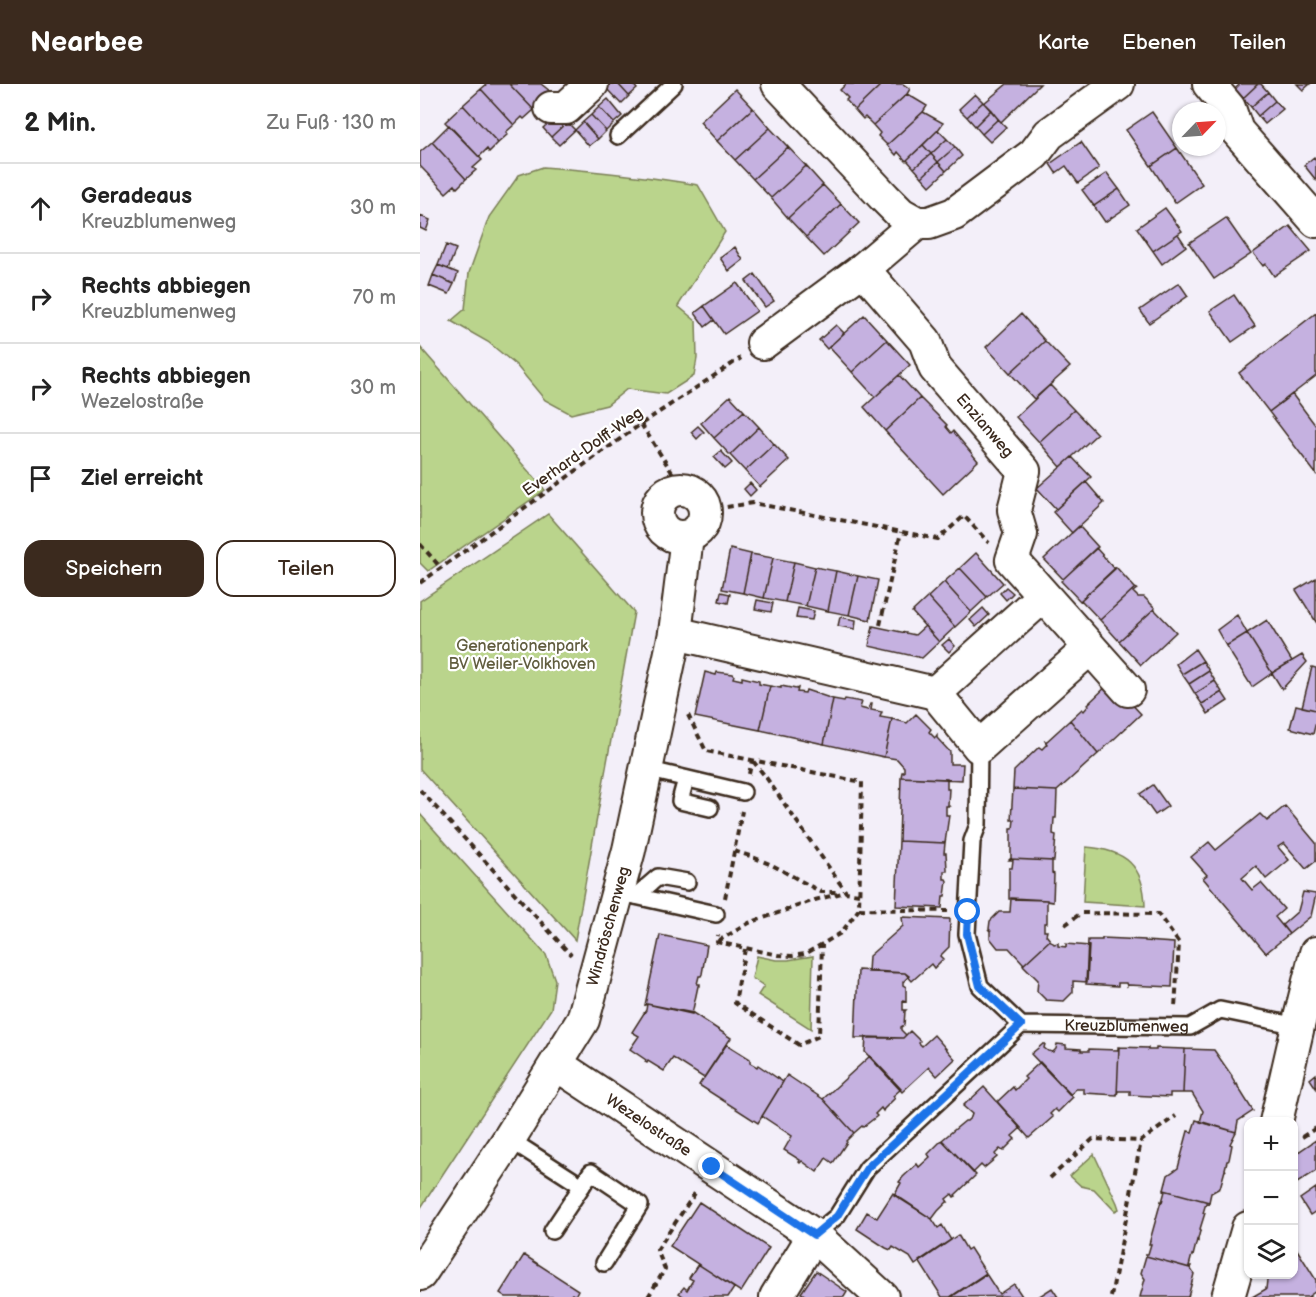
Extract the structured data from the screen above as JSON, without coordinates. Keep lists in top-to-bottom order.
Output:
{
  "streets": {
    "street": ["Enzianweg", "Windröschenweg", "Wezelostraße"],
    "lane": ["Kreuzblumenweg"],
    "path": ["Everhard-Dolff-Weg"]
  },
  "crossings": [
    ["Windröschenweg", "Wezelostraße"]
  ],
  "parks": ["Generationenpark BV Weiler-Volkhoven"],
  "north": "top right",
  "page": {
    "header": "Nearbee",
    "nav": ["Karte", "Ebenen", "Teilen"],
    "heading": ["2 Min.", "Zu Fuß · 130 m"],
    "list": [
      ["Geradeaus", "Kreuzblumenweg", "30 m"],
      ["Rechts abbiegen", "Kreuzblumenweg", "70 m"],
      ["Rechts abbiegen", "Wezelostraße", "30 m"],
      "Ziel erreicht"
    ],
    "buttons": ["Speichern", "Teilen"],
    "map_buttons": ["+", "−"]
  }
}
